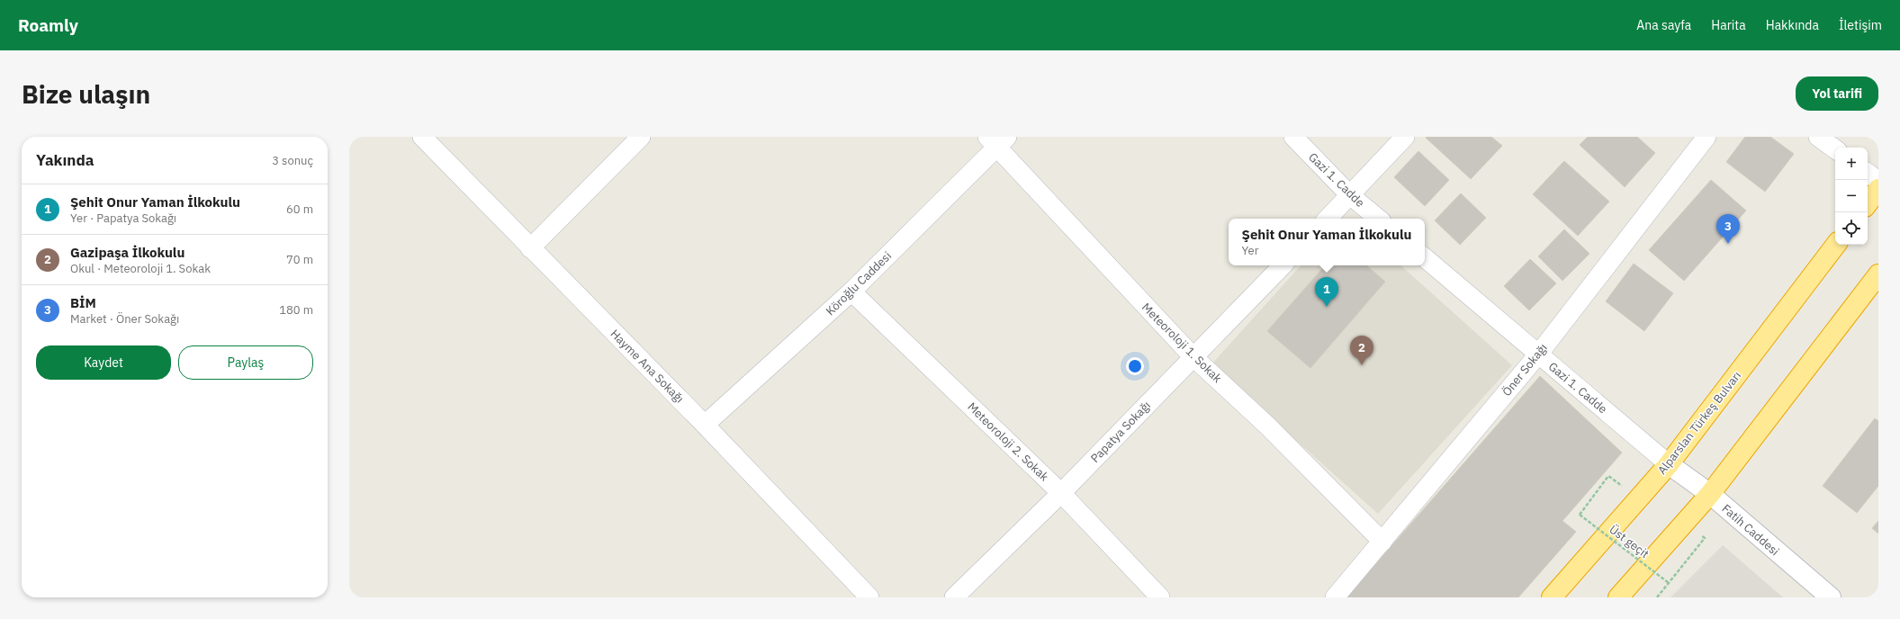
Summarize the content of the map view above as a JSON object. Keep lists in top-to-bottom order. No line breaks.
{"streets":{"highway":["Alparslan Türkeş Bulvarı"],"main road":["Fatih Caddesi"],"street":["Gazi 1. Cadde","Köroğlu Caddesi","Meteoroloji 1. Sokak","Hayme Ana Sokağı","Öner Sokağı","Papatya Sokağı","Meteoroloji 2. Sokak"],"path":["Üst geçit"]},"crossings":[["Gazi 1. Cadde","Öner Sokağı"],["Gazi 1. Cadde","Alparslan Türkeş Bulvarı"],["Gazi 1. Cadde","Fatih Caddesi"],["Köroğlu Caddesi","Meteoroloji 1. Sokak"],["Köroğlu Caddesi","Hayme Ana Sokağı"],["Köroğlu Caddesi","Meteoroloji 2. Sokak"],["Meteoroloji 1. Sokak","Öner Sokağı"],["Meteoroloji 1. Sokak","Papatya Sokağı"],["Alparslan Türkeş Bulvarı","Fatih Caddesi"],["Alparslan Türkeş Bulvarı","Üst geçit"],["Papatya Sokağı","Meteoroloji 2. Sokak"]],"page":{"header":"Roamly","nav":["Ana sayfa","Harita","Hakkında","İletişim"],"buttons":["Yol tarifi",["Kaydet","Paylaş"]],"title":"Bize ulaşın","heading":["Yakında","3 sonuç"],"map_buttons":["+","−"],"list":[{"mark":"1","name":"Şehit Onur Yaman İlkokulu","note":"Yer · Papatya Sokağı","value":"60 m"},{"mark":"2","name":"Gazipaşa İlkokulu","note":"Okul · Meteoroloji 1. Sokak","value":"70 m"},{"mark":"3","name":"BİM","note":"Market · Öner Sokağı","value":"180 m"}],"pins":["3","1","2"],"popup":["Şehit Onur Yaman İlkokulu","Yer"]}}
